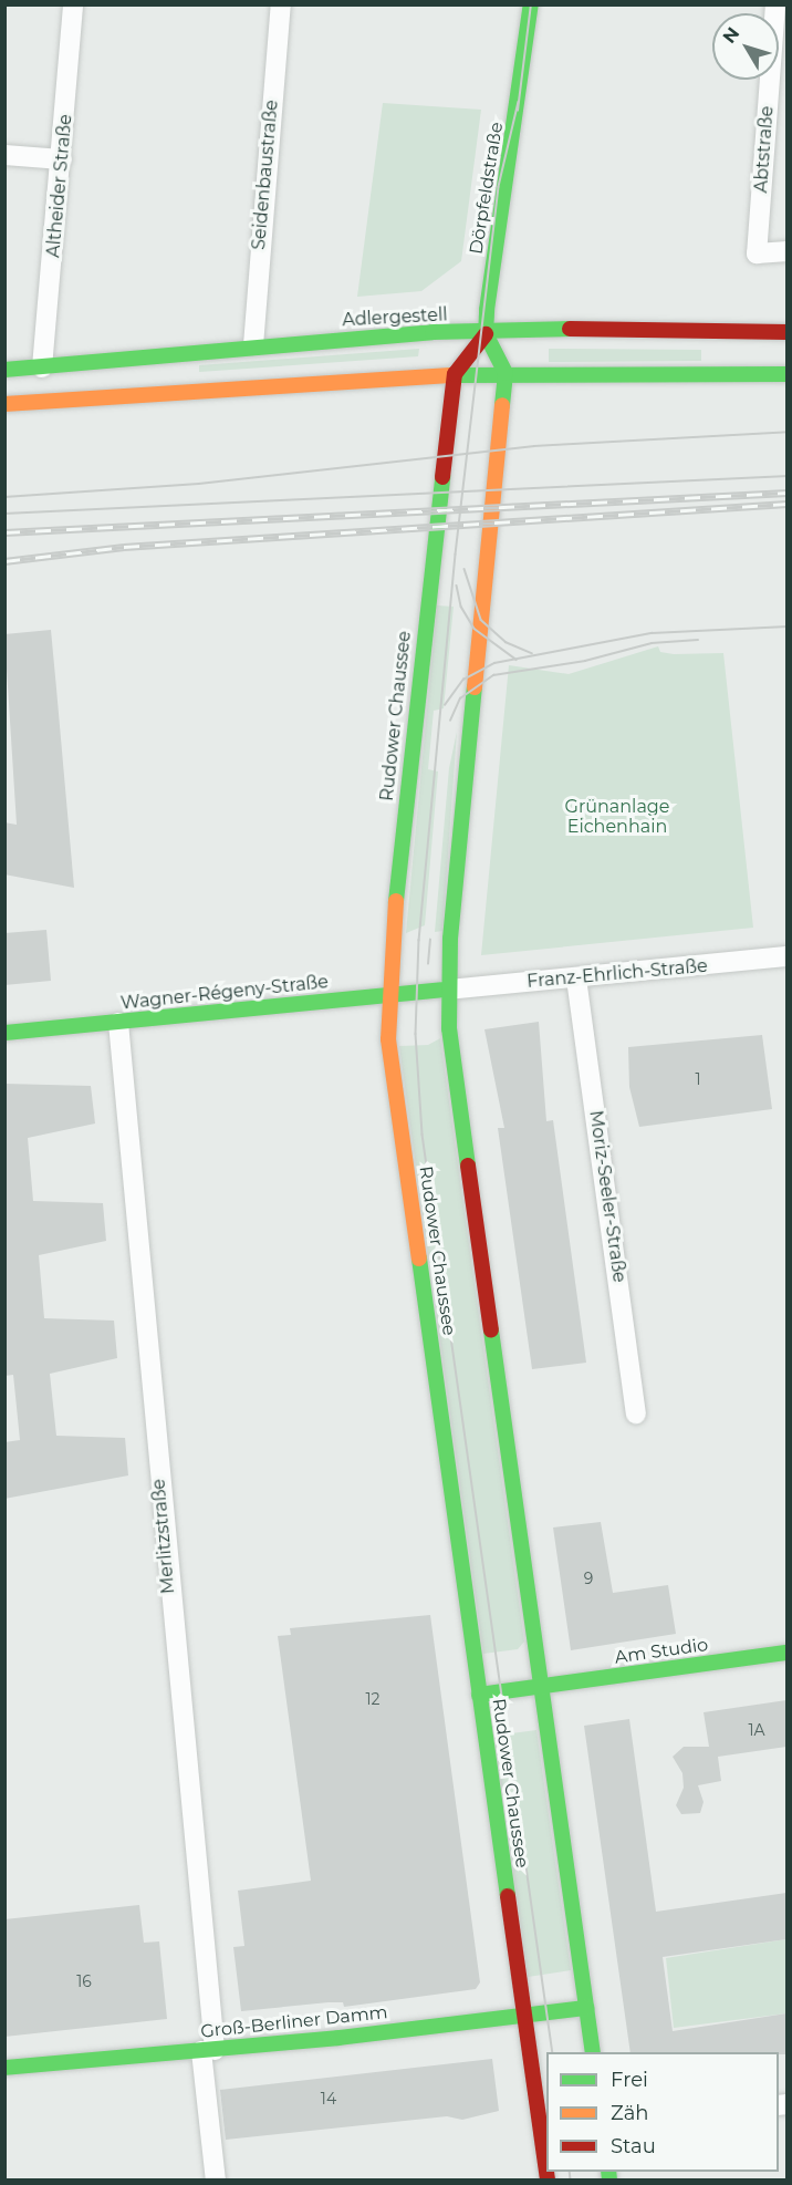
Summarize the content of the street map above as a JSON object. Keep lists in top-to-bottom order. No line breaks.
{"streets":{"main road":["Dörpfeldstraße","Adlergestell","Rudower Chaussee","Wagner-Régeny-Straße","Am Studio","Groß-Berliner Damm"],"street":["Abtstraße","Seidenbaustraße","Altheider Straße","Franz-Ehrlich-Straße","Moriz-Seeler-Straße","Merlitzstraße"]},"crossings":[["Seidenbaustraße","Adlergestell"],["Altheider Straße","Adlergestell"],["Dörpfeldstraße","Adlergestell"],["Rudower Chaussee","Wagner-Régeny-Straße"],["Rudower Chaussee","Am Studio"],["Rudower Chaussee","Groß-Berliner Damm"],["Franz-Ehrlich-Straße","Wagner-Régeny-Straße"],["Franz-Ehrlich-Straße","Moriz-Seeler-Straße"],["Wagner-Régeny-Straße","Merlitzstraße"],["Merlitzstraße","Groß-Berliner Damm"]],"parks":["Grünanlage Eichenhain"],"house_numbers":["1","9","12","1A","16","14"],"legend":["Frei","Zäh","Stau"],"north":"top left"}
